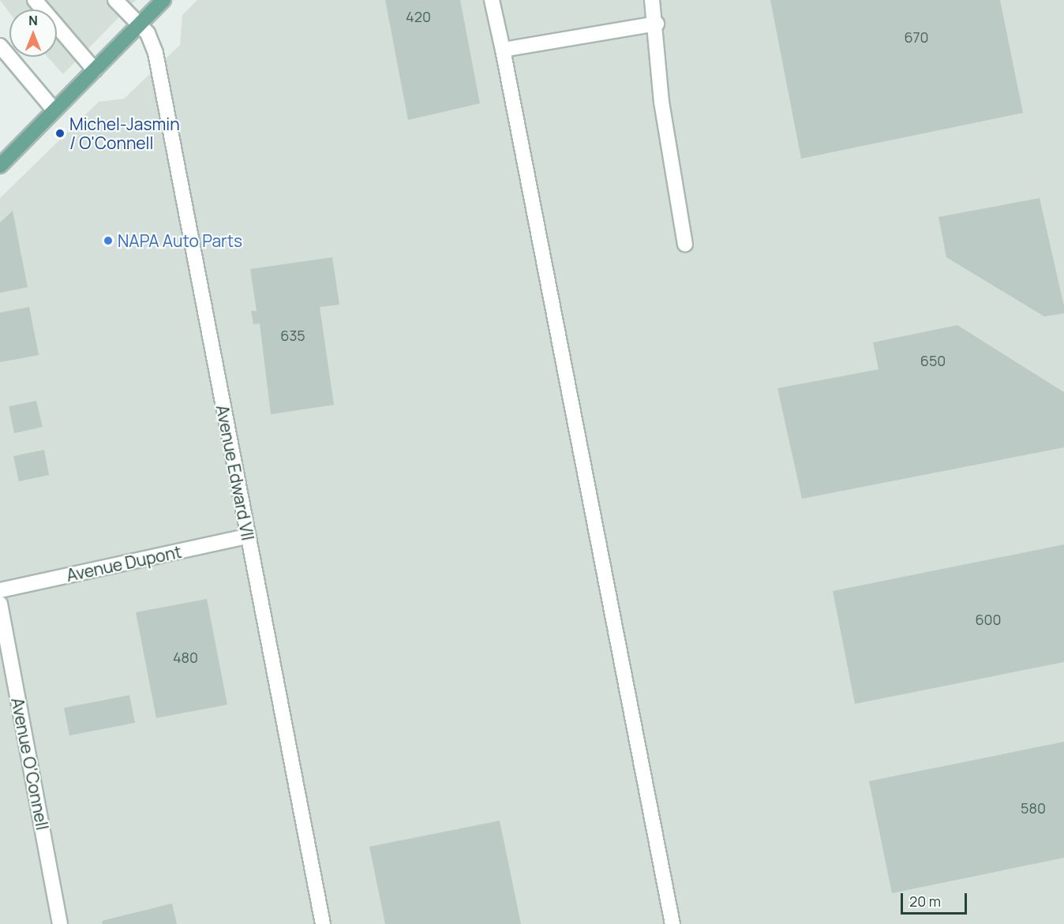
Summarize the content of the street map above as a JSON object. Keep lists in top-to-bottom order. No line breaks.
{"streets":{"street":["Avenue Edward VII","Avenue Dupont","Avenue O'Connell"]},"crossings":[["Avenue Edward VII","Avenue Dupont"]],"places":["Michel-Jasmin / O'Connell","NAPA Auto Parts"],"house_numbers":["420","670","635","650","600","480","580"],"scale_bar":"20 m","north":"top"}
